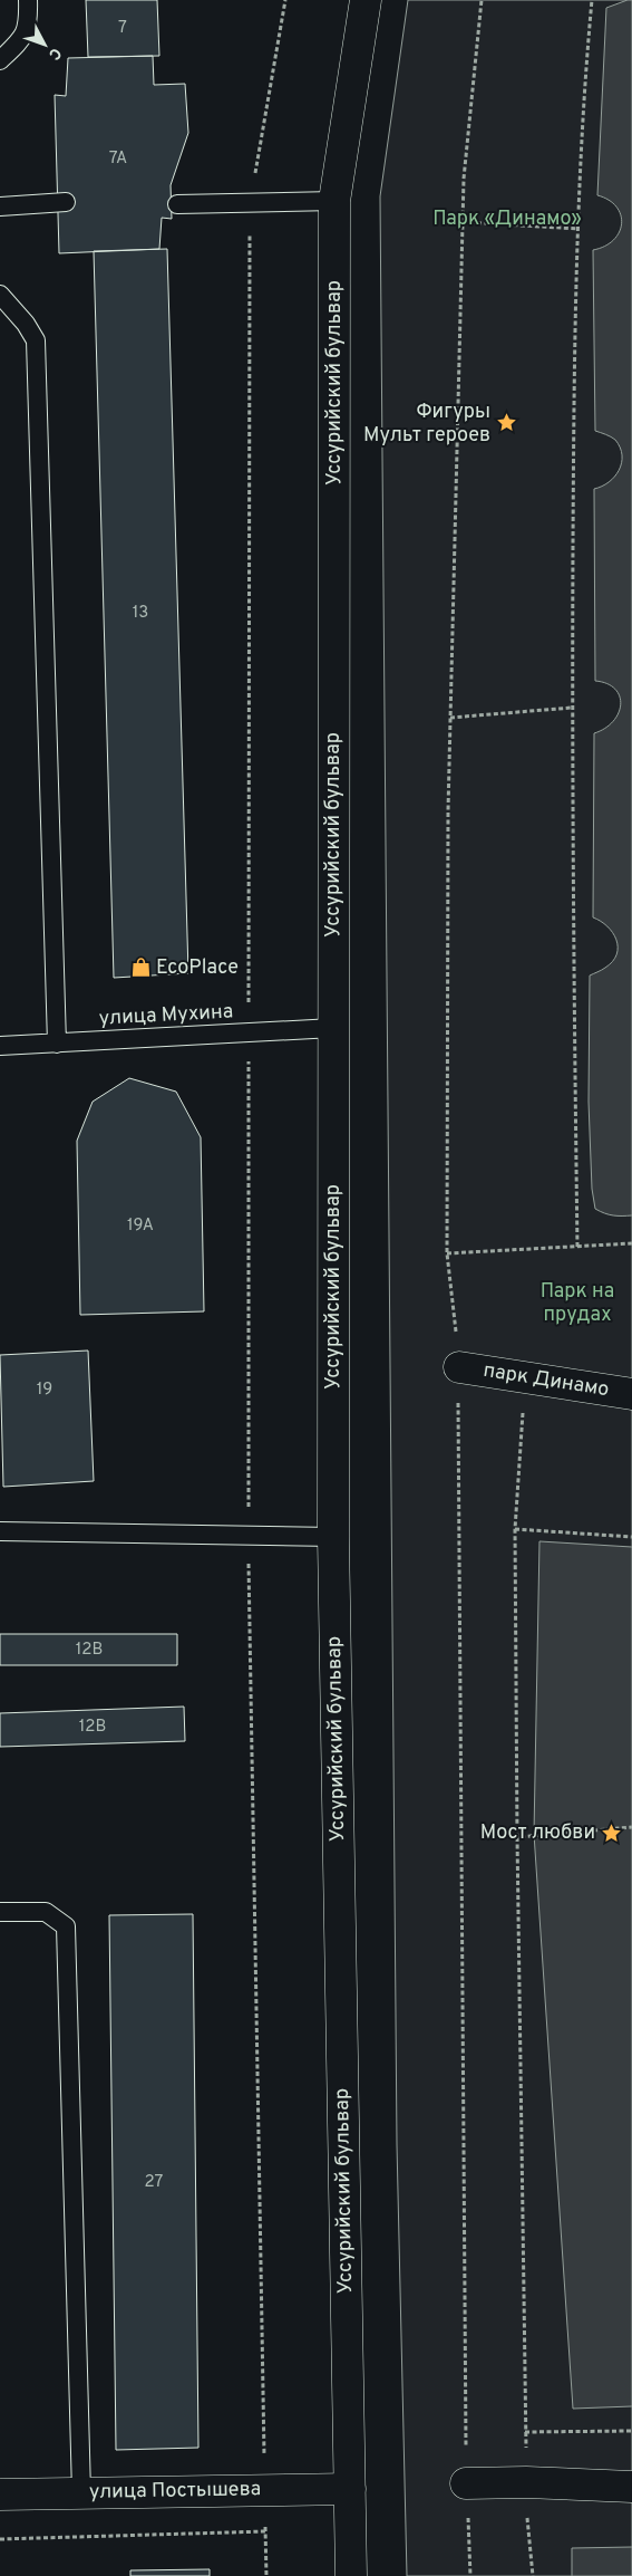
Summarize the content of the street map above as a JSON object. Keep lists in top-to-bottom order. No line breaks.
{"streets":{"street":["Уссурийский бульвар","парк Динамо","улица Постышева"],"lane":["улица Мухина"]},"crossings":[["Уссурийский бульвар","улица Мухина"],["Уссурийский бульвар","улица Постышева"]],"parks":["Парк «Динамо»","Парк на прудах"],"places":{"place":["Фигуры Мульт героев","Мост любви"],"shop":["EcoPlace"]},"house_numbers":["7","7А","13","19А","19","12В","12В","27"],"north":"bottom right"}
